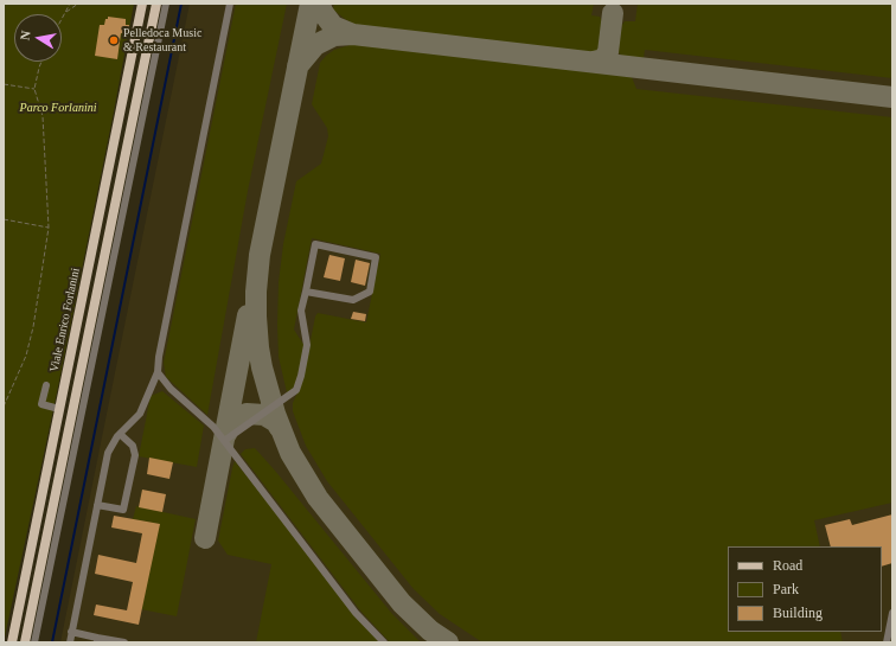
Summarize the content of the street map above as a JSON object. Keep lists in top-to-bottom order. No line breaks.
{"streets":{"main road":["Viale Enrico Forlanini"]},"parks":["Parco Forlanini"],"places":["Pelledoca Music & Restaurant"],"legend":["Road","Park","Building"],"north":"left"}
